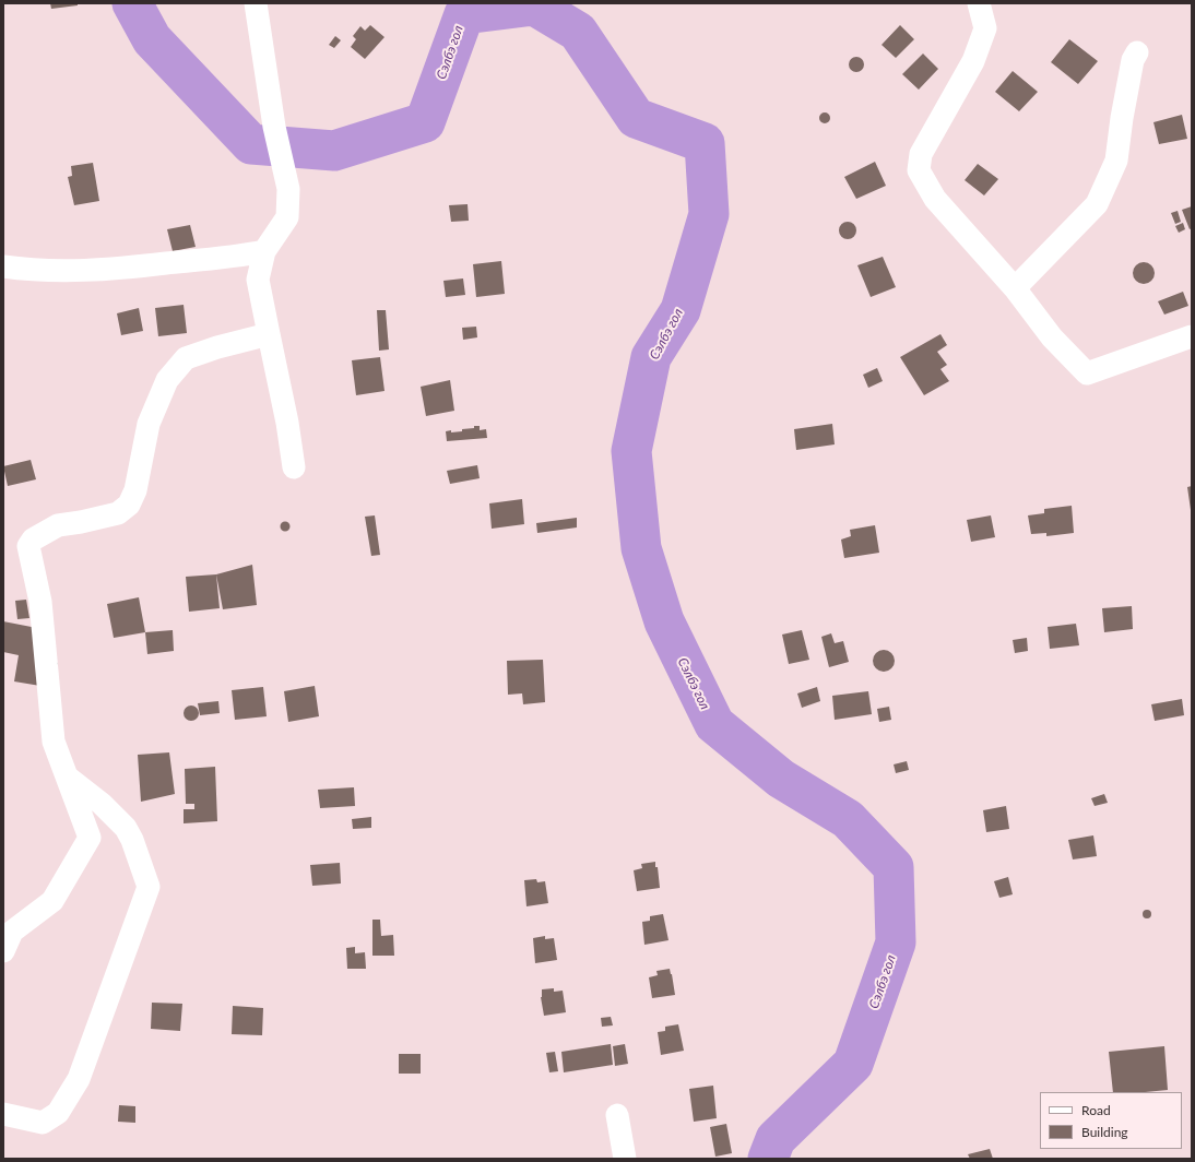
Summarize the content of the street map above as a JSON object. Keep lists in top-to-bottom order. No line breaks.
{"water":["Сэлбэ гол"],"legend":["Road","Building"]}
